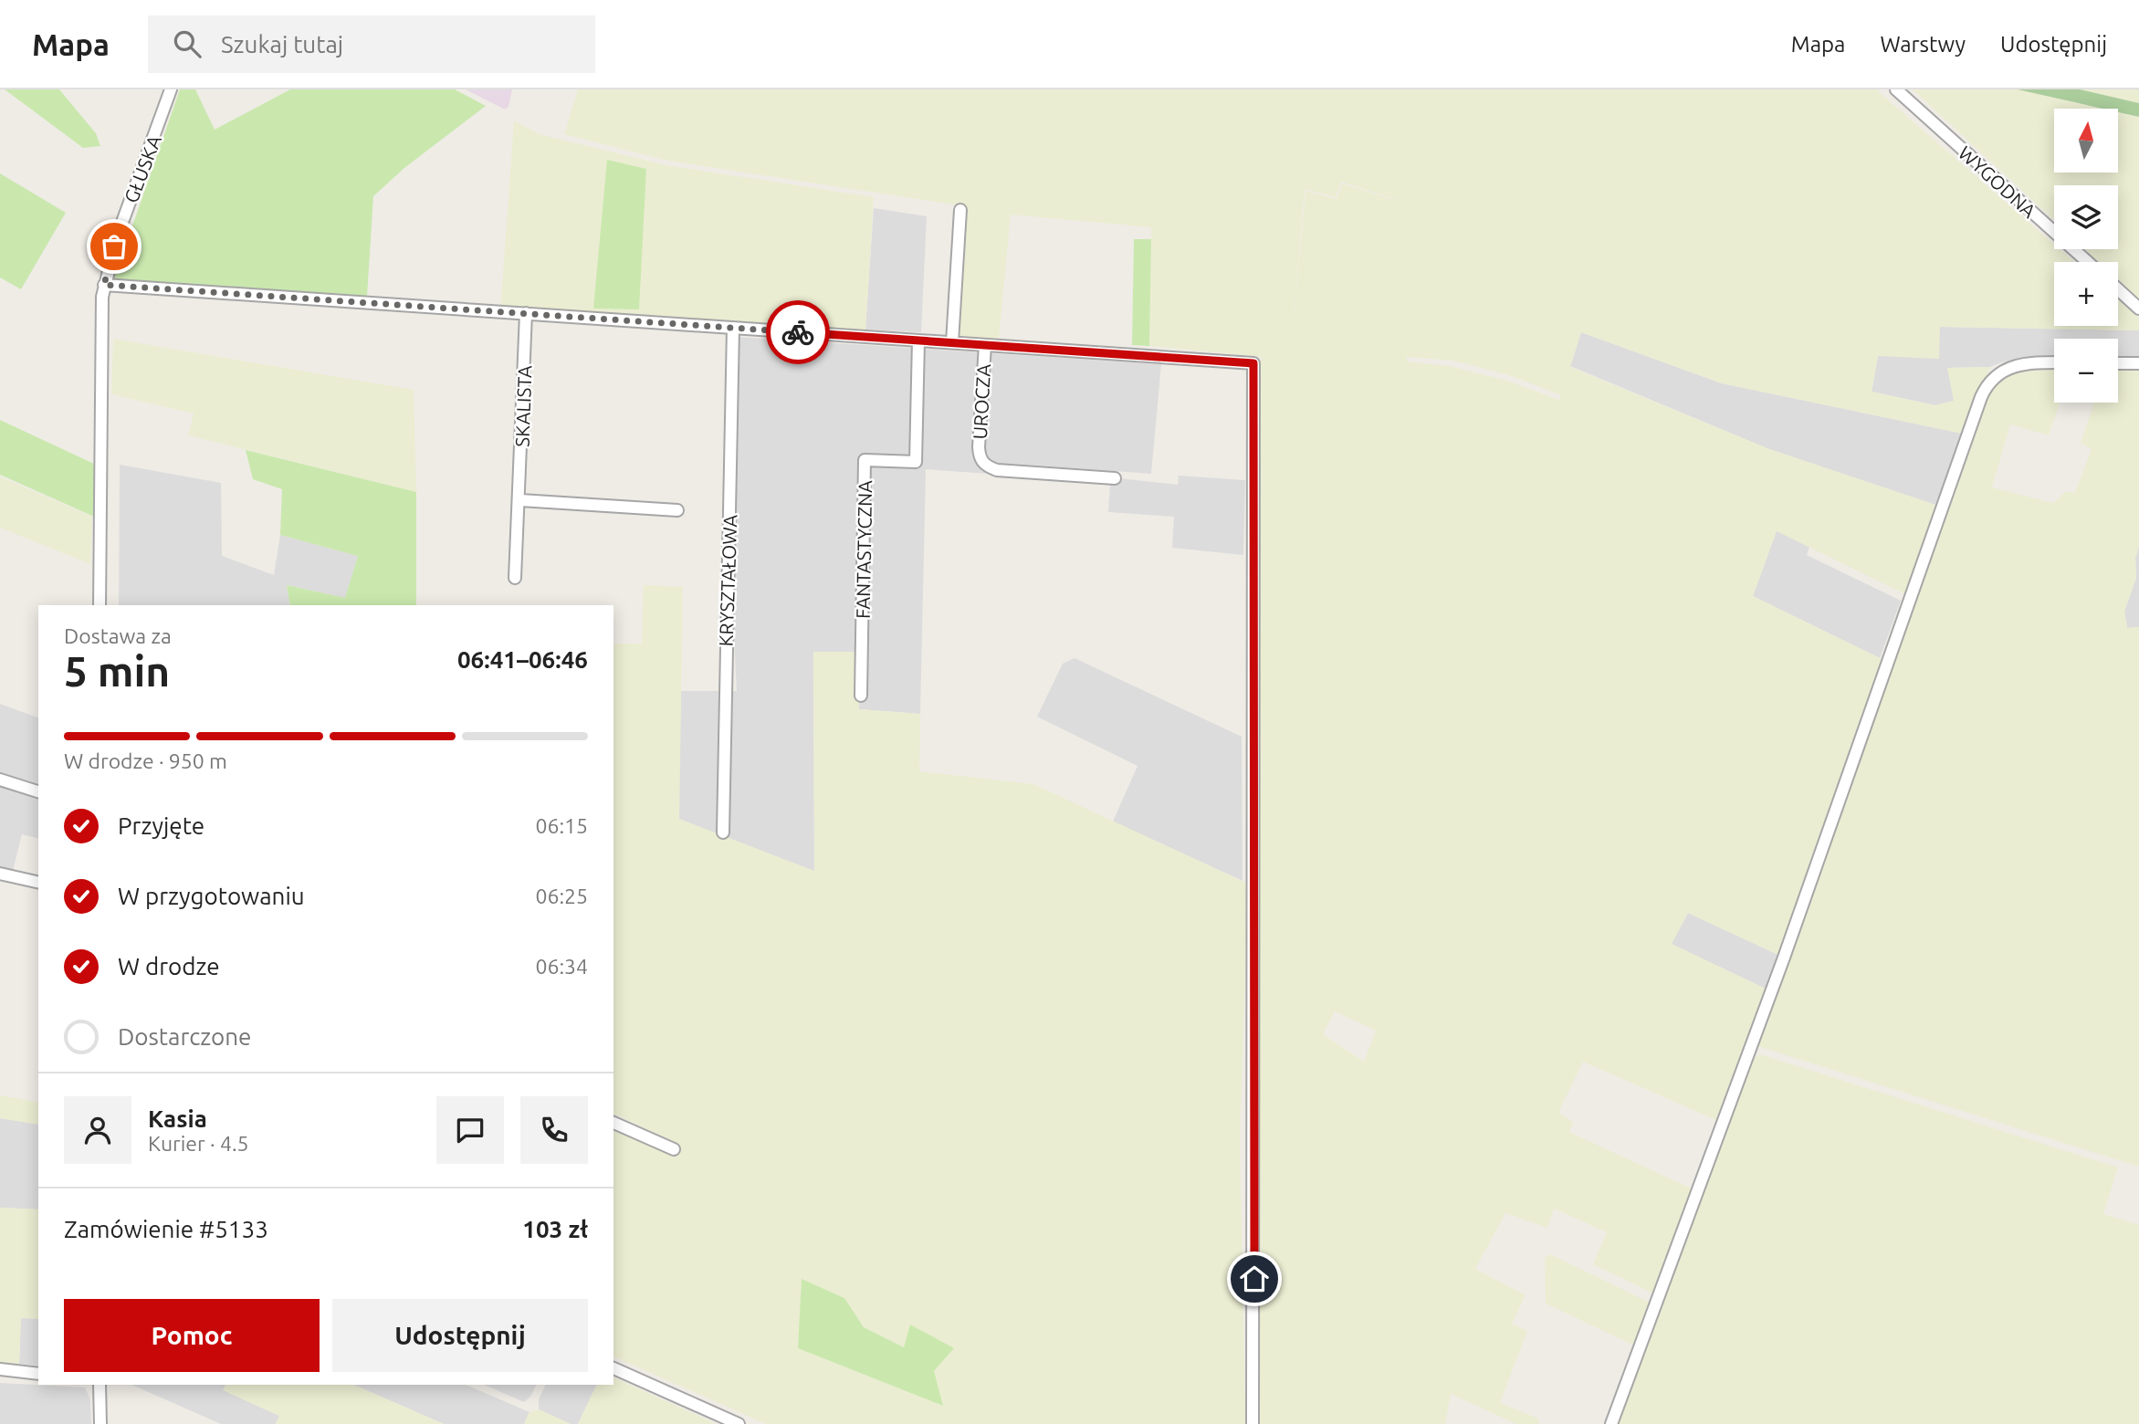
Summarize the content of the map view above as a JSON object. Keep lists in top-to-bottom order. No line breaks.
{"streets":{"street":["GŁUSKA","WYGODNA","UROCZA","SKALISTA","FANTASTYCZNA","KRYSZTAŁOWA"]},"north":"top","page":{"header":"Mapa","search":"Szukaj tutaj","nav":["Mapa","Warstwy","Udostępnij"],"map_buttons":["+","−"],"heading":["5 min","Dostawa za","06:41–06:46"],"panel":["Kasia","Kurier · 4.5","Zamówienie #5133","103 zł"],"bar":"W drodze · 950 m","list":[["Przyjęte","06:15"],["W przygotowaniu","06:25"],["W drodze","06:34"],"Dostarczone"],"buttons":["Pomoc","Udostępnij"]}}
